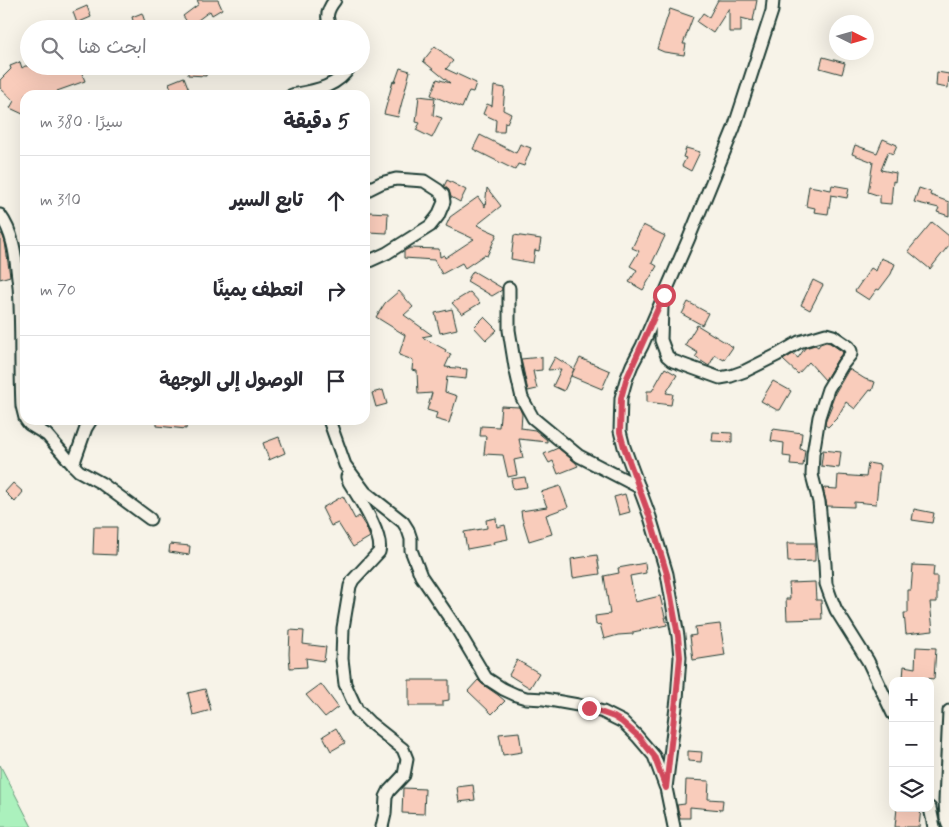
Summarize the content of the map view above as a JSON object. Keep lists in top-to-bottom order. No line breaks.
{"north":"right","page":{"search":"ابحث هنا","heading":["5 دقيقة","سيرًا · 380 m"],"list":[["تابع السير","310 m"],["انعطف يمينًا","70 m"],"الوصول إلى الوجهة"],"map_buttons":["+","−"]}}
